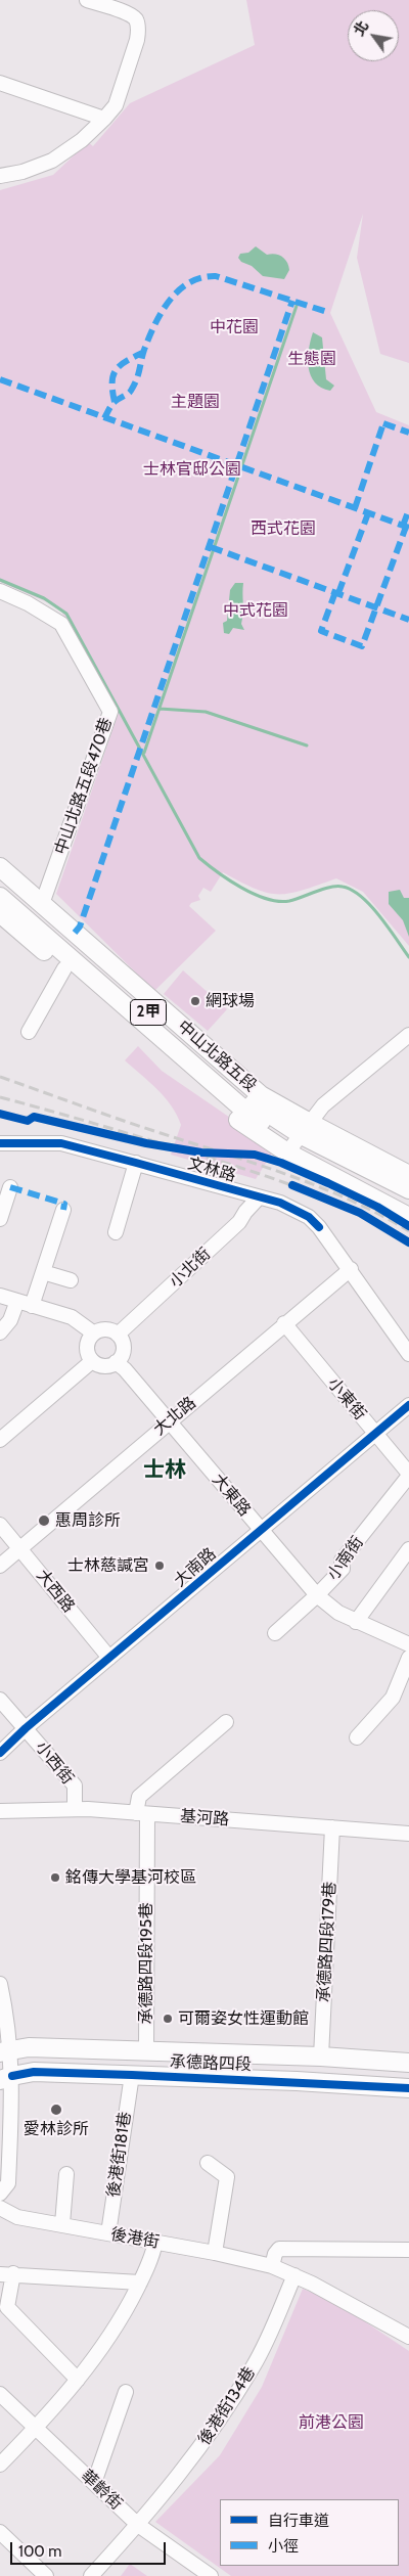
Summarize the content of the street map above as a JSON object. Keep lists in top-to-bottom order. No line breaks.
{"streets":{"main road":["2甲","中山北路五段","承德路四段"],"street":["中山北路五段470巷","文林路","小北街","小東街","大北路","大東路","小南街","大南路","大西路","小西街","基河路","承德路四段179巷","承德路四段195巷","後港街181巷","後港街","後港街134巷","華齡街"]},"crossings":[["中山北路五段470巷","中山北路五段"],["文林路","小北街"],["文林路","大北路"],["小北街","大東路"],["小東街","大北路"],["小東街","小南街"],["小東街","大南路"],["大北路","大東路"],["大北路","大西路"],["大東路","小南街"],["大東路","大南路"],["大南路","大西路"],["大南路","小西街"],["小西街","基河路"],["基河路","承德路四段179巷"],["基河路","承德路四段195巷"],["承德路四段179巷","承德路四段"],["承德路四段195巷","承德路四段"],["承德路四段","後港街181巷"],["後港街181巷","後港街"],["後港街","後港街134巷"],["後港街134巷","華齡街"]],"districts":["士林"],"parks":["中花園","生態園","主題園","士林官邸公園","西式花園","中式花園","前港公園"],"places":["網球場","惠周診所","士林慈諴宮","銘傳大學基河校區","可爾姿女性運動館","愛林診所"],"legend":["自行車道","小徑"],"scale_bar":"100 m","north":"top left"}
